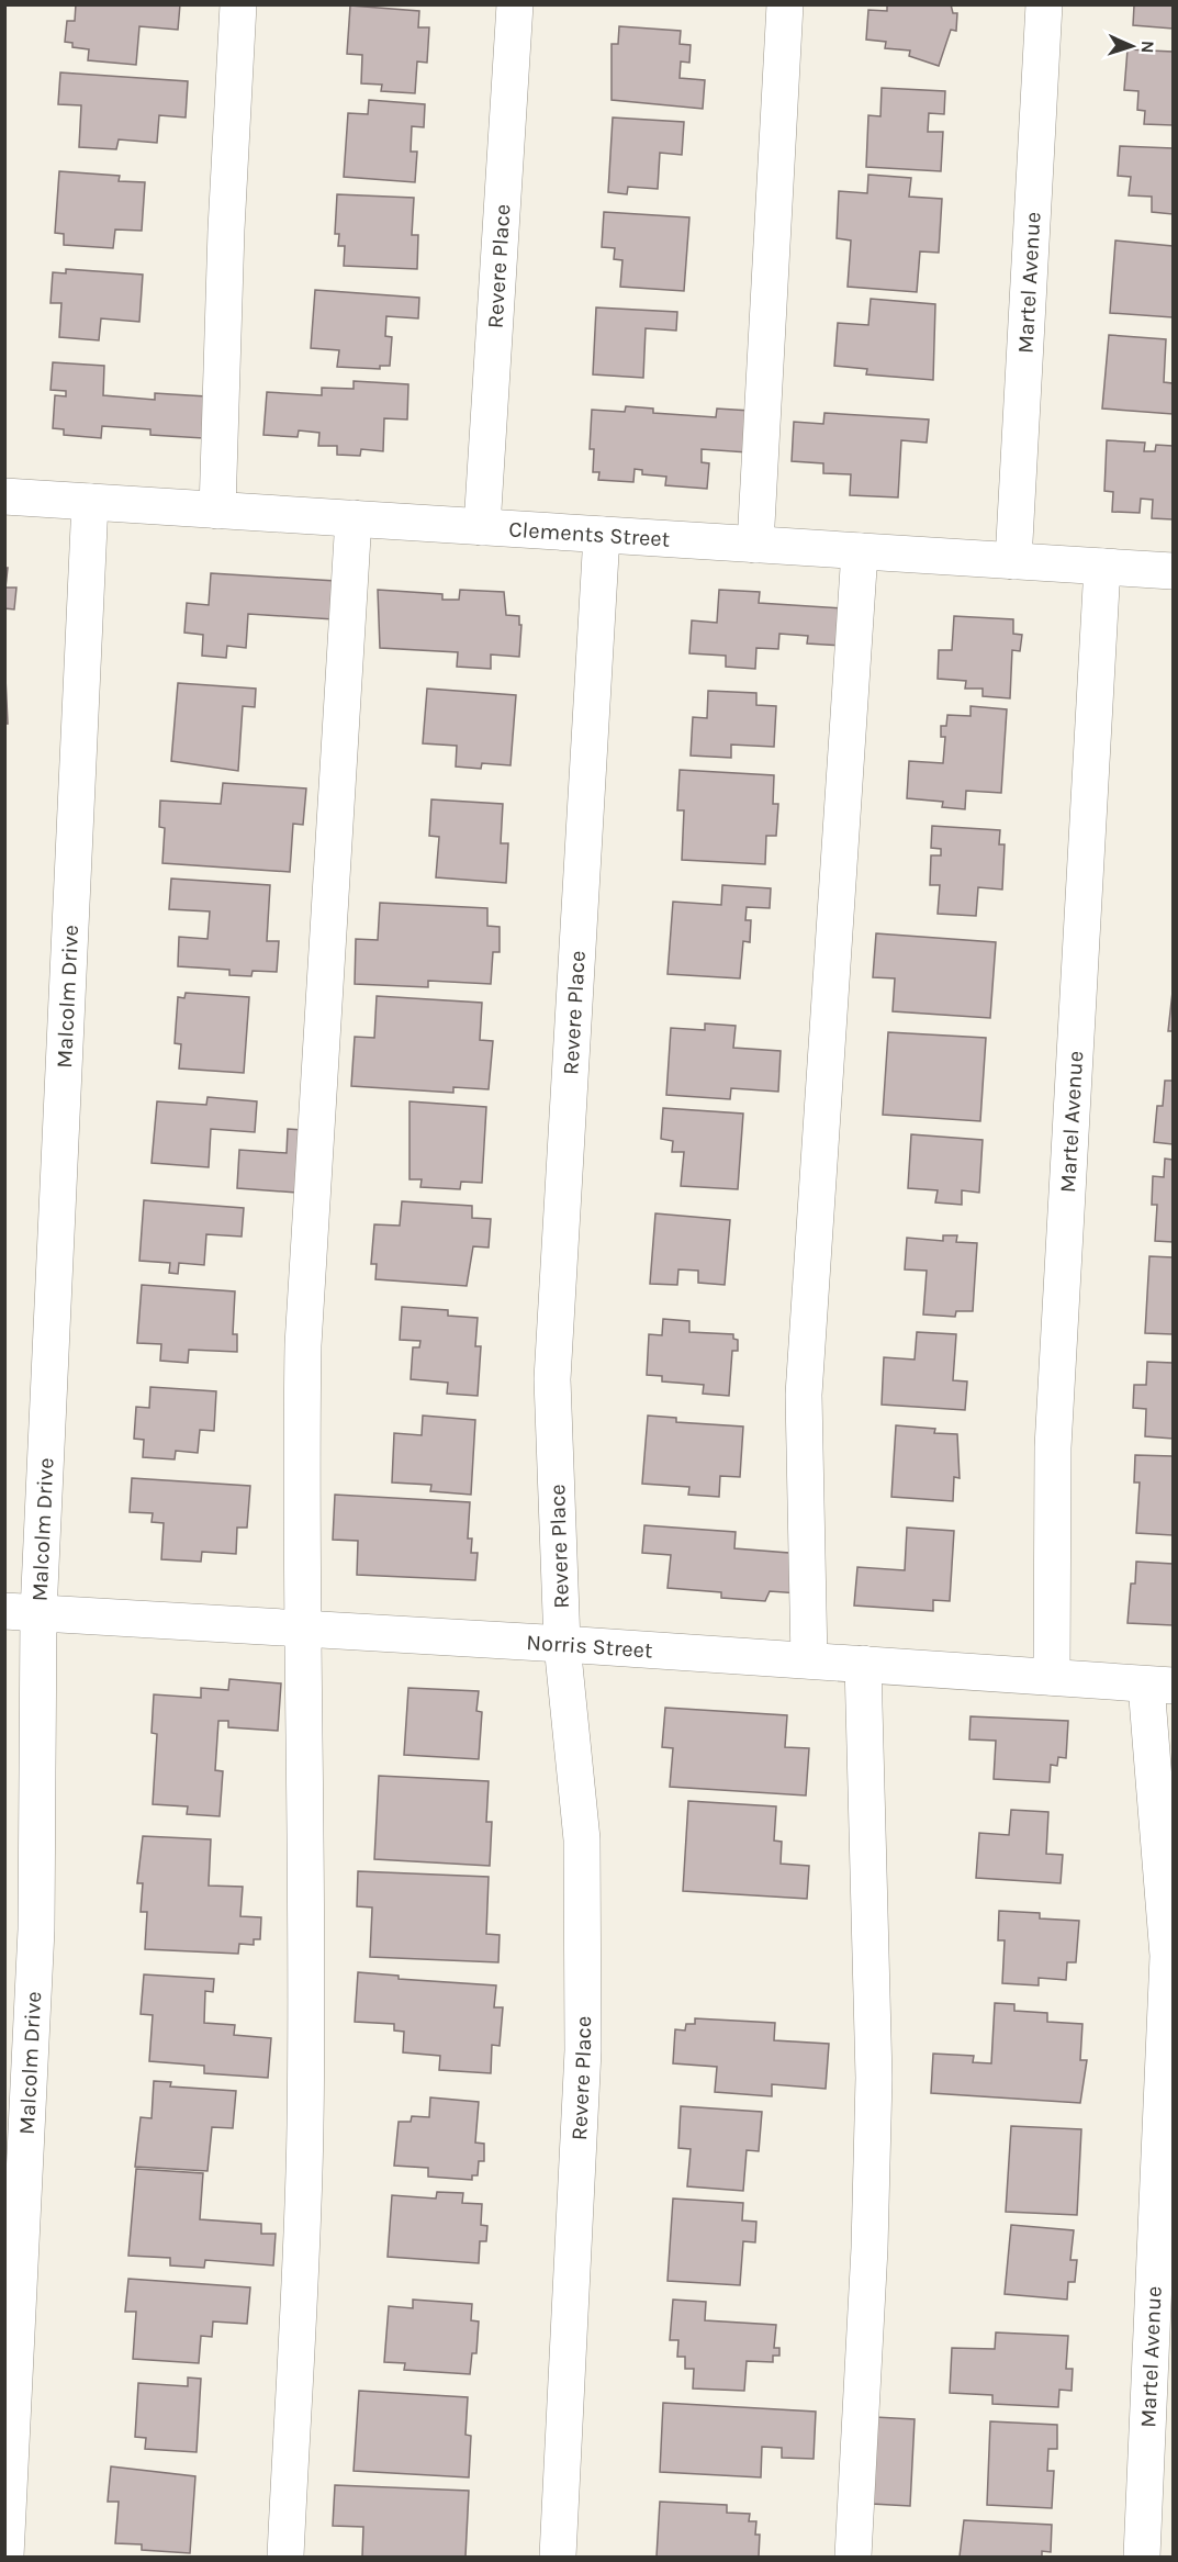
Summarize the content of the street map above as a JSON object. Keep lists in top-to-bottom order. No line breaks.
{"streets":{"street":["Revere Place","Martel Avenue","Clements Street","Malcolm Drive","Norris Street"]},"crossings":[["Revere Place","Clements Street"],["Revere Place","Norris Street"],["Martel Avenue","Clements Street"],["Martel Avenue","Norris Street"],["Clements Street","Malcolm Drive"],["Malcolm Drive","Norris Street"]],"north":"right"}
